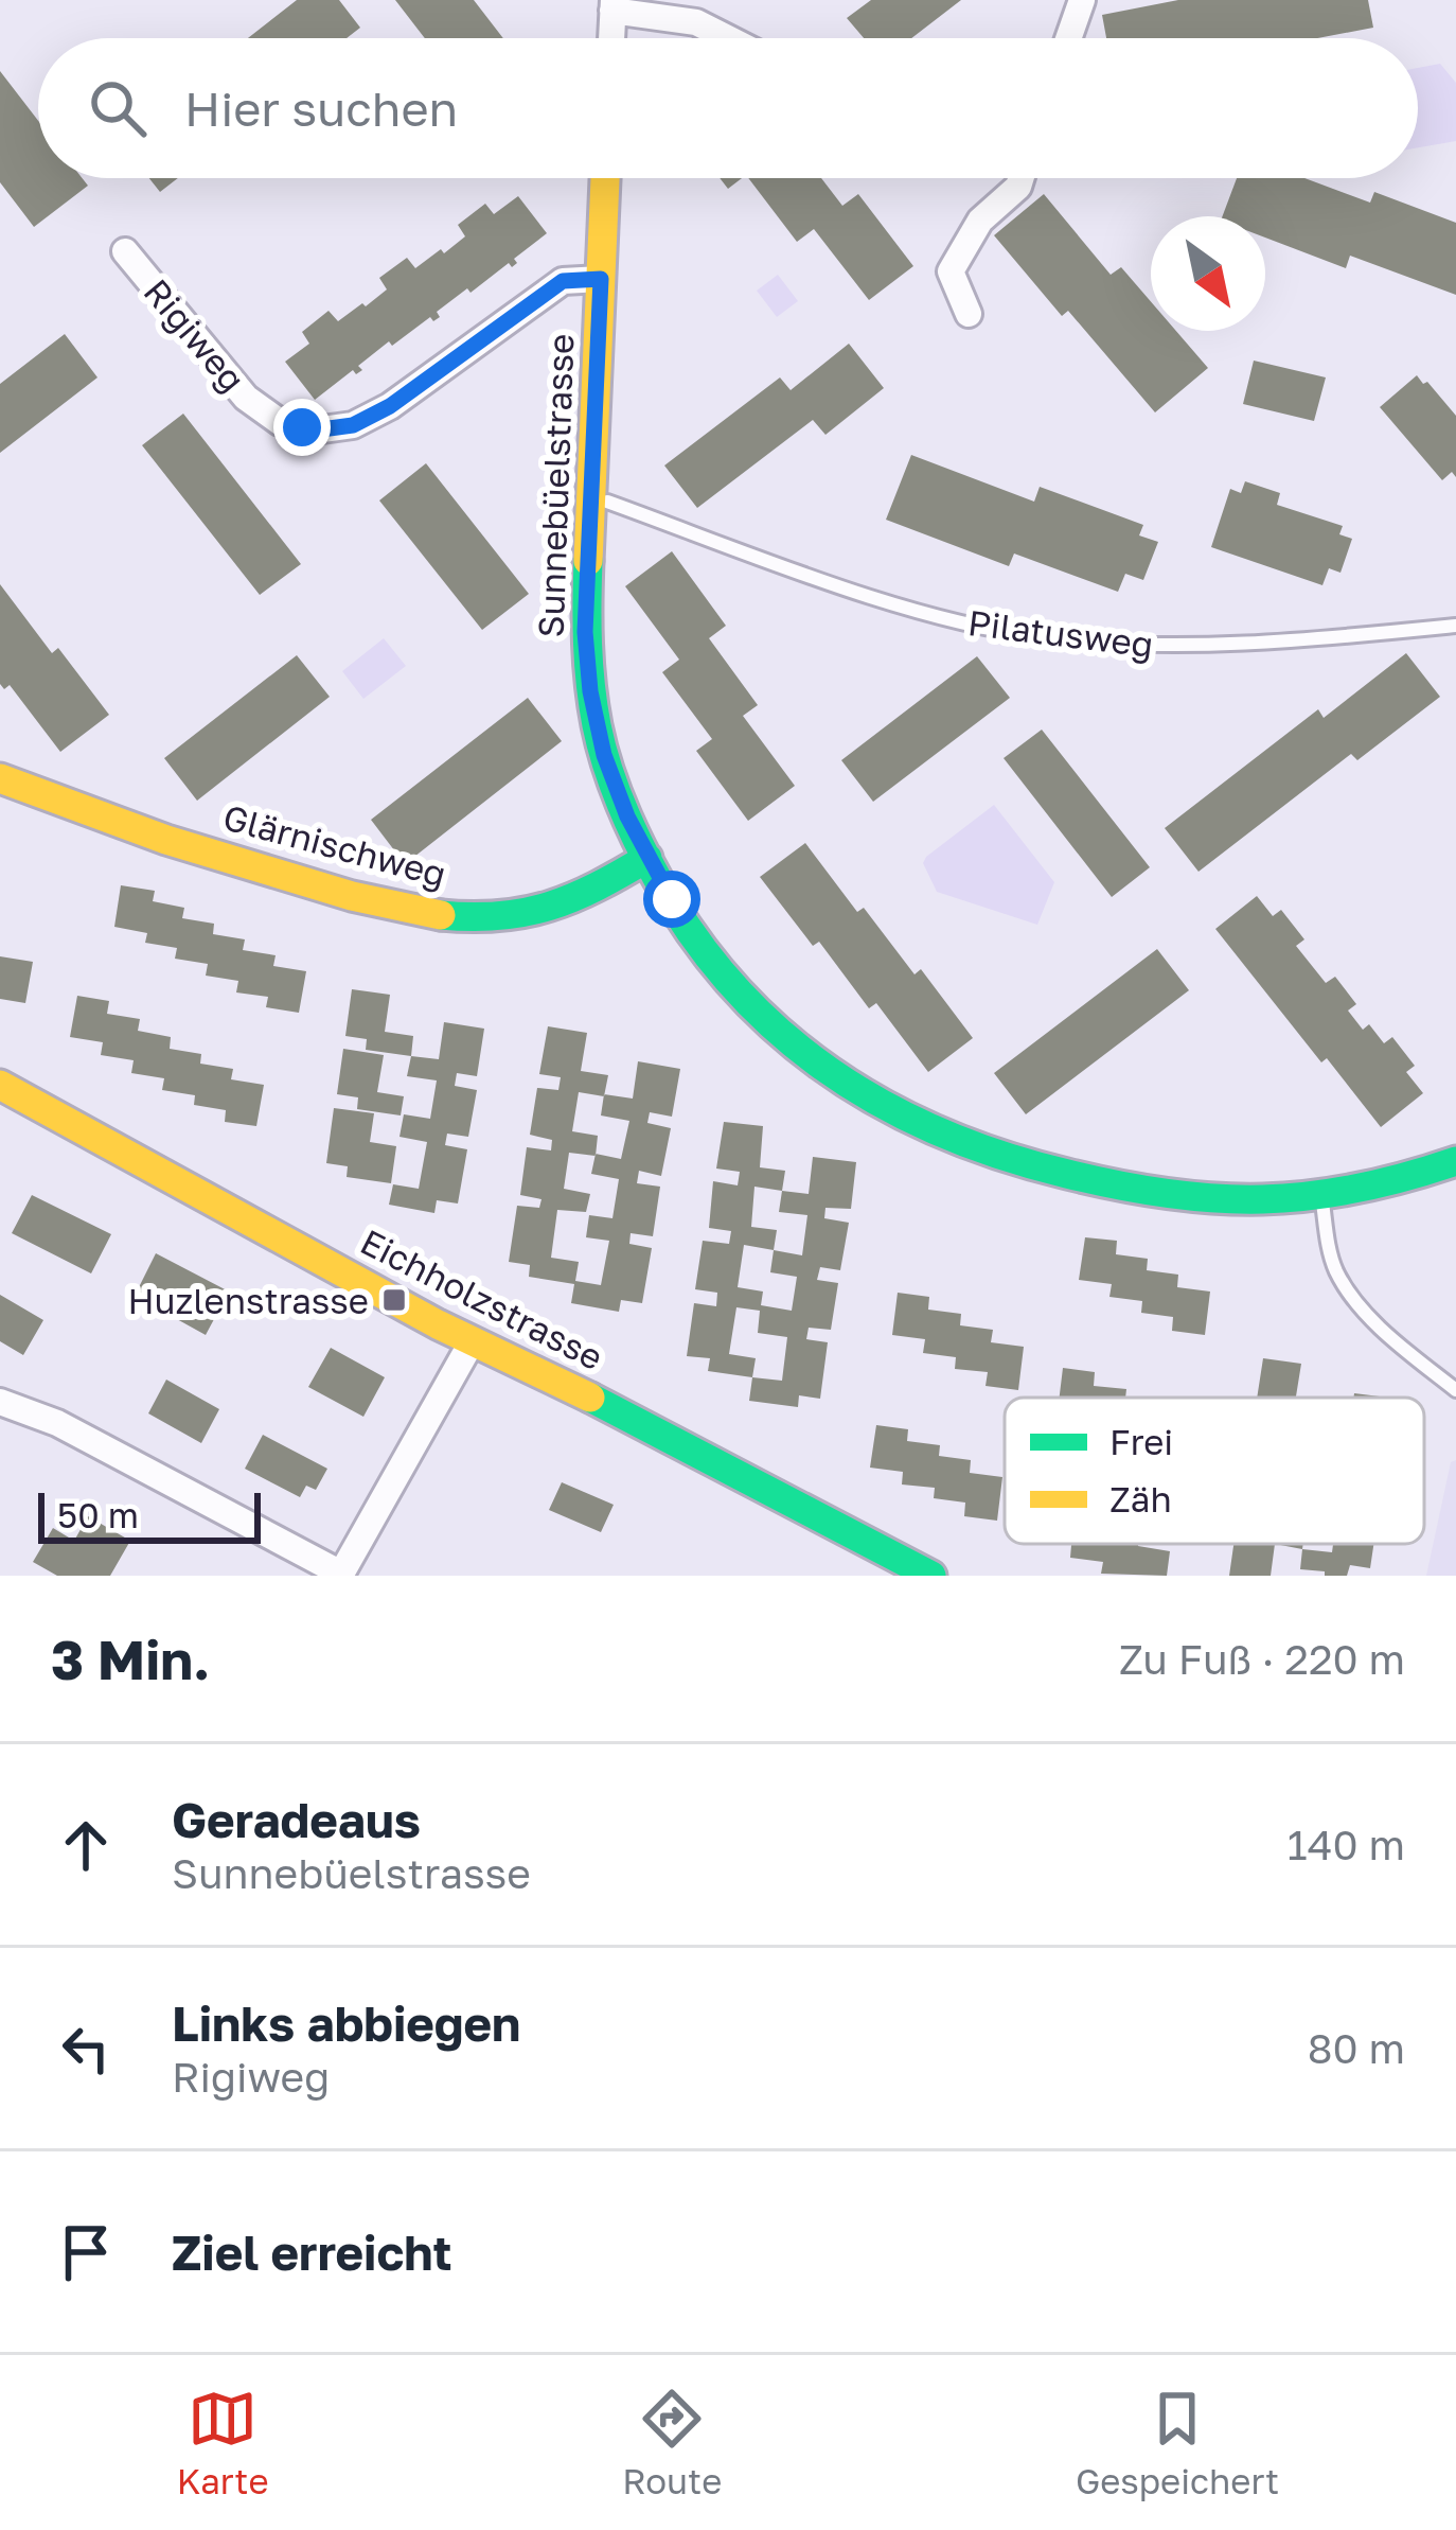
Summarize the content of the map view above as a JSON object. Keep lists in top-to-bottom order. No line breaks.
{"streets":{"street":["Rigiweg","Sunnebüelstrasse","Glärnischweg","Eichholzstrasse"],"lane":["Pilatusweg"]},"crossings":[["Rigiweg","Sunnebüelstrasse"],["Sunnebüelstrasse","Glärnischweg"]],"places":{"transit":["Huzlenstrasse"]},"legend":["Frei","Zäh"],"scale_bar":"50 m","north":"bottom right","page":{"search":"Hier suchen","scale":"50 m","heading":["3 Min.","Zu Fuß · 220 m"],"list":[["Geradeaus","Sunnebüelstrasse","140 m"],["Links abbiegen","Rigiweg","80 m"],"Ziel erreicht"],"nav":["Karte","Route","Gespeichert"]}}
